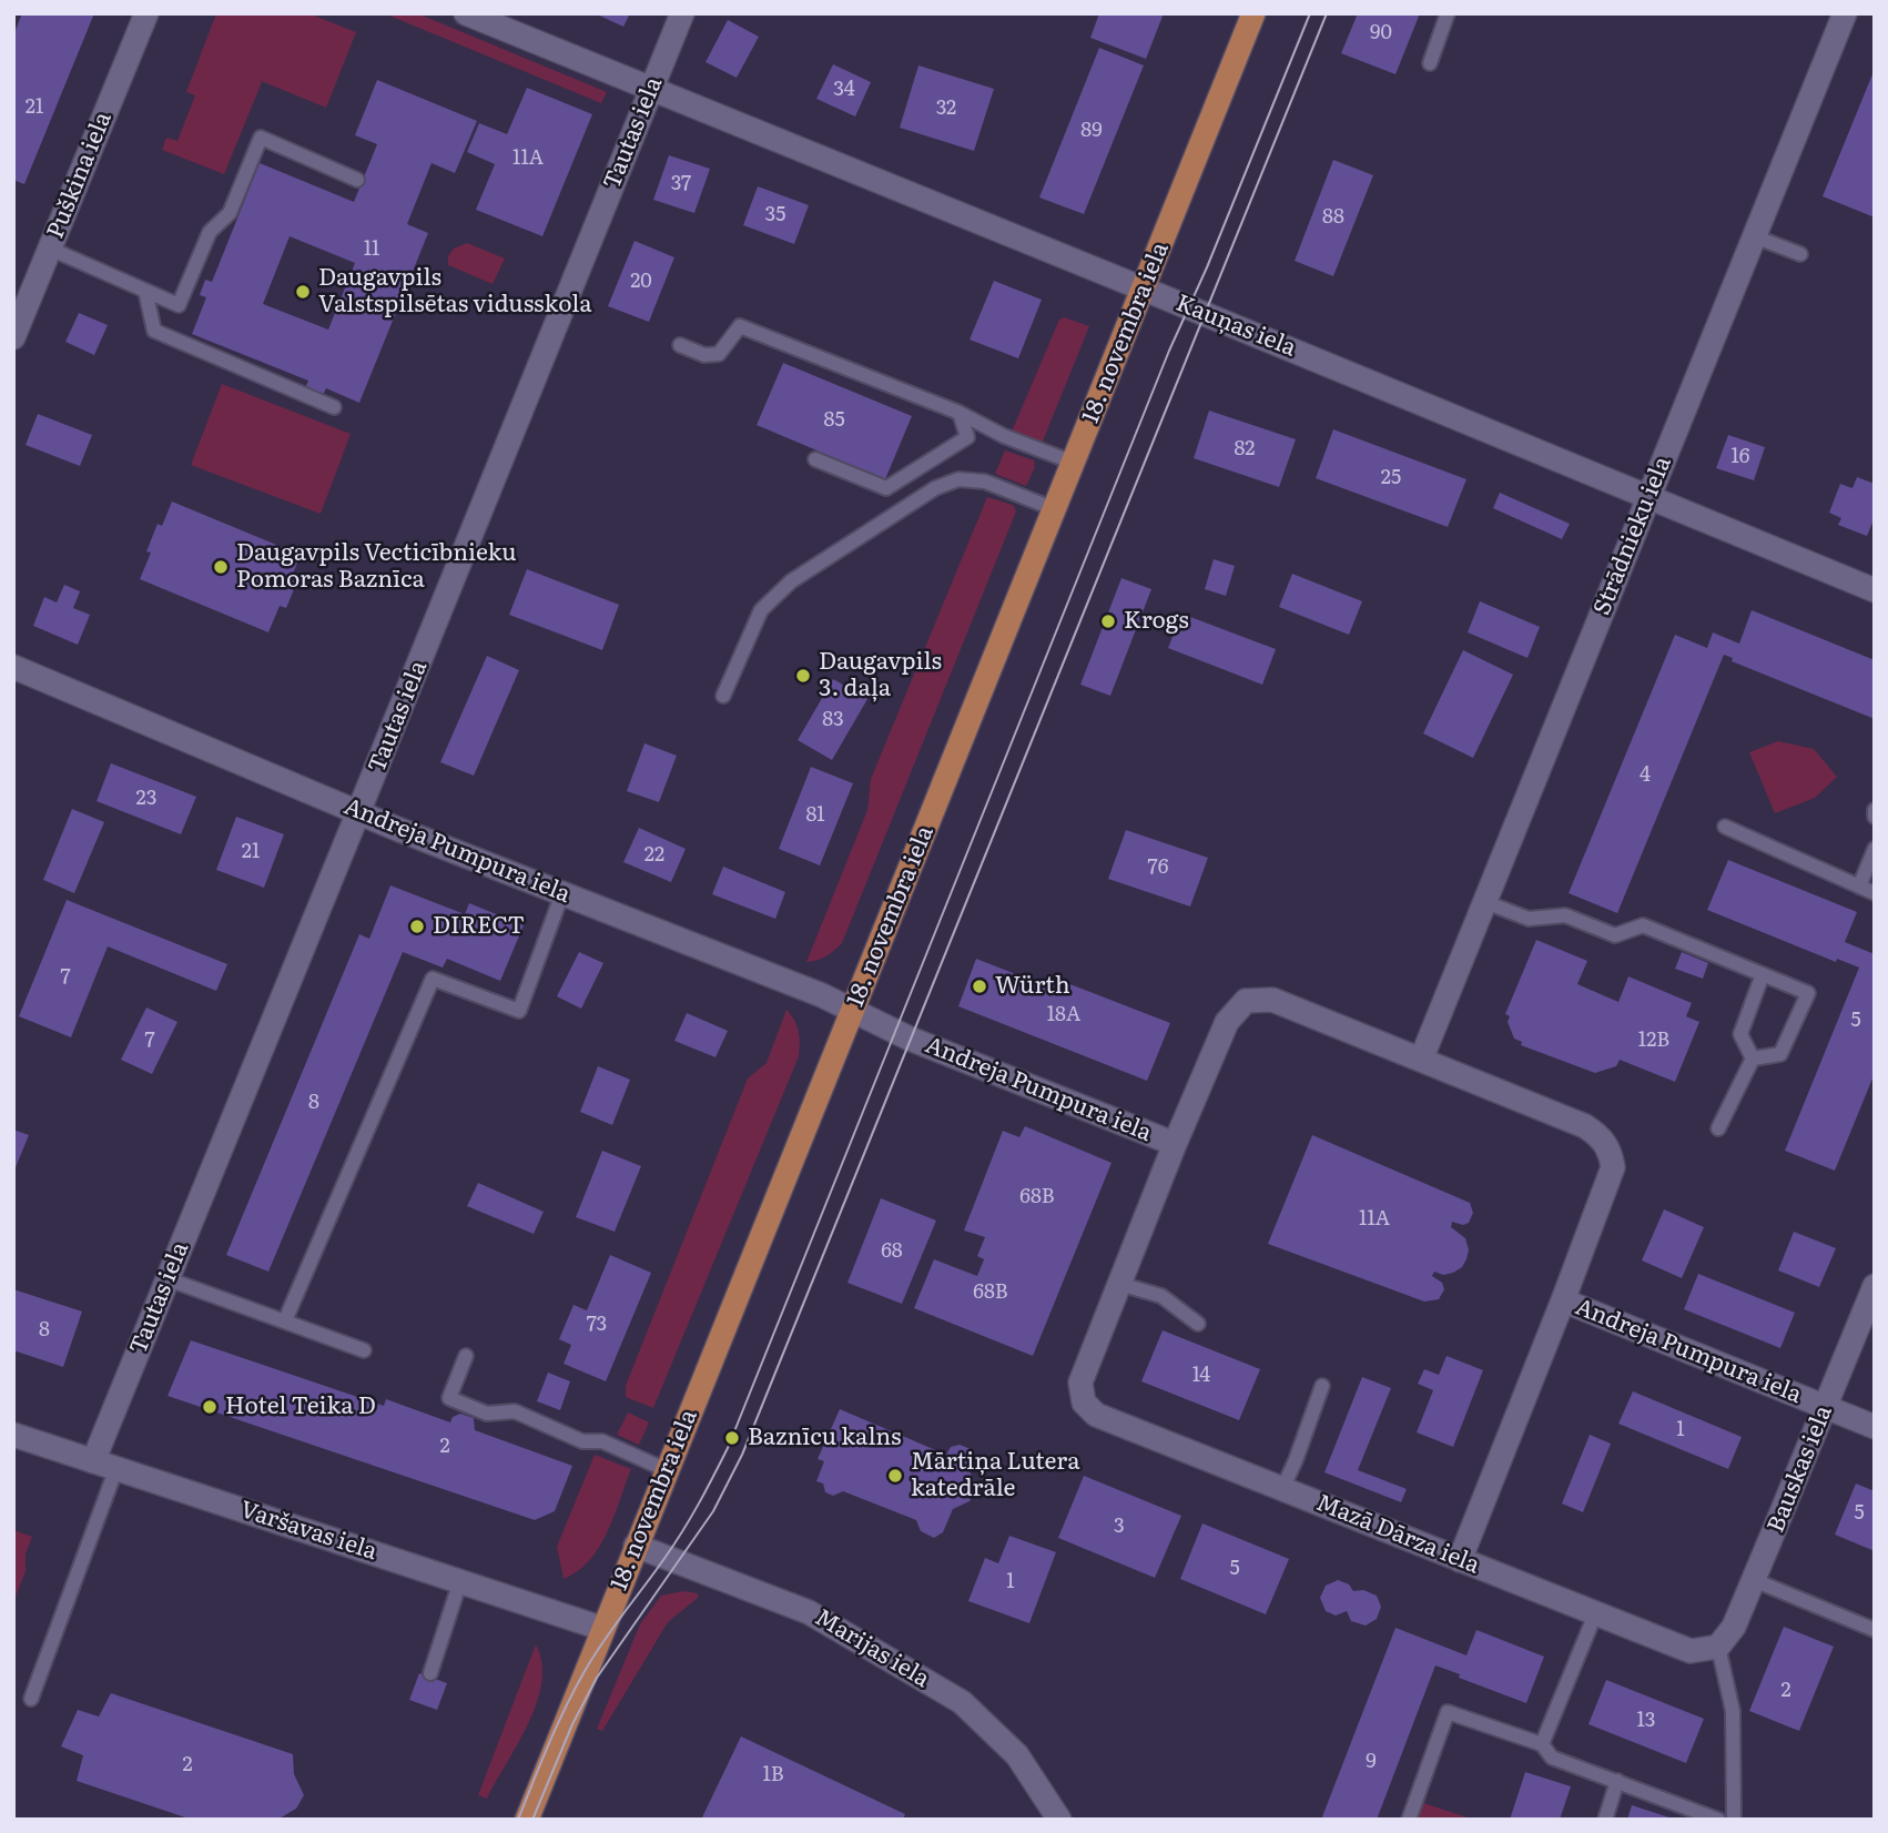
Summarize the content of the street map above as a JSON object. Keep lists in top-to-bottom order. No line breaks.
{"streets":{"main road":["18. novembra iela"],"street":["Tautas iela","Puškina iela","Kauņas iela","Strādnieku iela","Andreja Pumpura iela","Bauskas iela","Varšavas iela","Mazā Dārza iela","Marijas iela"]},"crossings":[["Tautas iela","Kauņas iela"],["Tautas iela","Andreja Pumpura iela"],["Tautas iela","Varšavas iela"],["Kauņas iela","18. novembra iela"],["Kauņas iela","Strādnieku iela"],["18. novembra iela","Andreja Pumpura iela"],["18. novembra iela","Varšavas iela"],["18. novembra iela","Marijas iela"],["Strādnieku iela","Andreja Pumpura iela"],["Andreja Pumpura iela","Bauskas iela"],["Bauskas iela","Mazā Dārza iela"]],"places":["Daugavpils Valstspilsētas vidusskola","Daugavpils Vecticībnieku Pomoras Baznīca","Krogs","Daugavpils 3. daļa","DIRECT","Würth","Hotel Teika D","Baznīcu kalns","Mārtiņa Lutera katedrāle"],"house_numbers":["90","34","21","32","89","11A","37","35","88","11","20","85","82","16","25","83","4","23","81","21","22","76","7","18A","5","7","12B","8","68B","11A","68","68B","73","8","14","1","2","5","3","5","1","2","13","9","2","1B"]}
